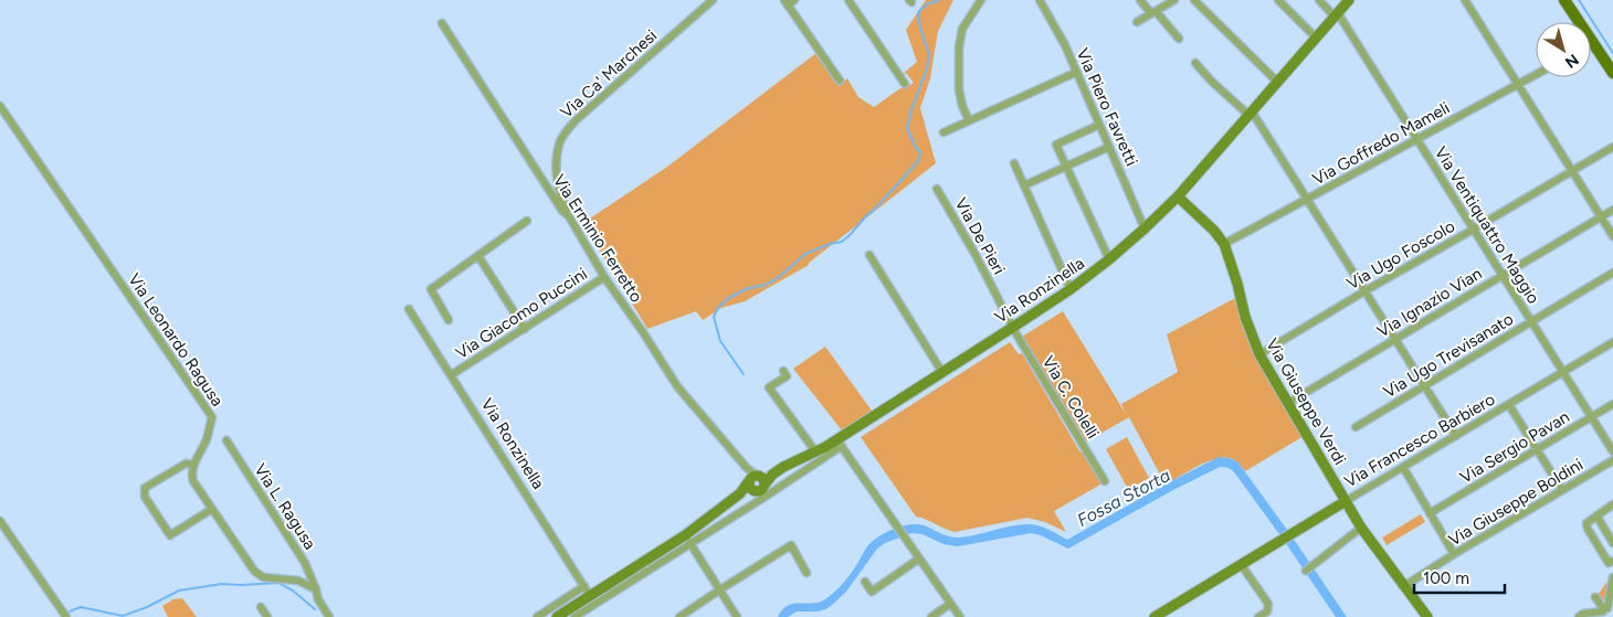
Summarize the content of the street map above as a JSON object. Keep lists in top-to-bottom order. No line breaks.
{"streets":{"street":["Via Ca' Marchesi","Via Piero Favretti","Via Goffredo Mameli","Via Ventiquattro Maggio","Via De Pieri","Via Erminio Ferretto","Via Ugo Foscolo","Via Ronzinella","Via Ignazio Vian","Via Giacomo Puccini","Via Leonardo Ragusa","Via Ugo Trevisanato","Via C. Colelli","Via Giuseppe Verdi","Via Francesco Barbiero","Via Sergio Pavan","Via Giuseppe Boldini","Via L. Ragusa"]},"crossings":[["Via Ca' Marchesi","Via Erminio Ferretto"],["Via Piero Favretti","Via Ronzinella"],["Via Goffredo Mameli","Via Ventiquattro Maggio"],["Via Goffredo Mameli","Via Giuseppe Verdi"],["Via Ventiquattro Maggio","Via Ugo Foscolo"],["Via Ventiquattro Maggio","Via Ronzinella"],["Via Ventiquattro Maggio","Via Ignazio Vian"],["Via Ventiquattro Maggio","Via Ugo Trevisanato"],["Via Ventiquattro Maggio","Via Francesco Barbiero"],["Via Ventiquattro Maggio","Via Sergio Pavan"],["Via De Pieri","Via Ronzinella"],["Via De Pieri","Via C. Colelli"],["Via Erminio Ferretto","Via Ronzinella"],["Via Erminio Ferretto","Via Giacomo Puccini"],["Via Ugo Foscolo","Via Giuseppe Verdi"],["Via Ronzinella","Via C. Colelli"],["Via Ronzinella","Via Giuseppe Verdi"],["Via Ignazio Vian","Via Giuseppe Verdi"],["Via Giuseppe Verdi","Via Francesco Barbiero"],["Via Giuseppe Verdi","Via Giuseppe Boldini"]],"water":["Fossa Storta"],"scale_bar":"100 m","north":"bottom right"}
